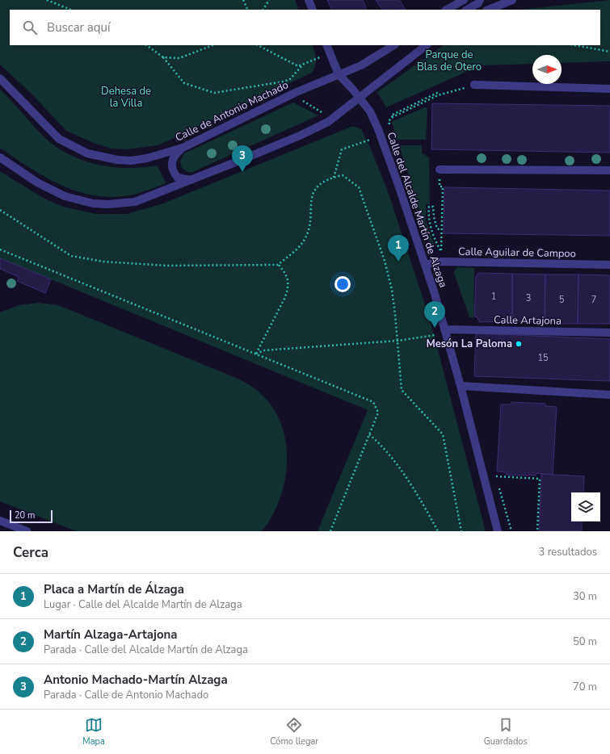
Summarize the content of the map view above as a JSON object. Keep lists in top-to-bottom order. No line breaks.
{"streets":{"street":["Calle de Antonio Machado","Calle del Alcalde Martín de Alzaga","Calle Aguilar de Campoo","Calle Artajona"]},"crossings":[["Calle de Antonio Machado","Calle del Alcalde Martín de Alzaga"],["Calle del Alcalde Martín de Alzaga","Calle Aguilar de Campoo"],["Calle del Alcalde Martín de Alzaga","Calle Artajona"]],"parks":["Parque de Blas de Otero","Dehesa de la Villa"],"places":["Mesón La Paloma"],"house_numbers":["1","3","5","7","15"],"scale_bar":"20 m","north":"right","page":{"search":"Buscar aquí","pins":["3","1","2"],"scale":"20 m","heading":["Cerca","3 resultados"],"list":[{"mark":"1","name":"Placa a Martín de Álzaga","note":"Lugar · Calle del Alcalde Martín de Alzaga","value":"30 m"},{"mark":"2","name":"Martín Alzaga-Artajona","note":"Parada · Calle del Alcalde Martín de Alzaga","value":"50 m"},{"mark":"3","name":"Antonio Machado-Martín Alzaga","note":"Parada · Calle de Antonio Machado","value":"70 m"}],"nav":["Mapa","Cómo llegar","Guardados"]}}
